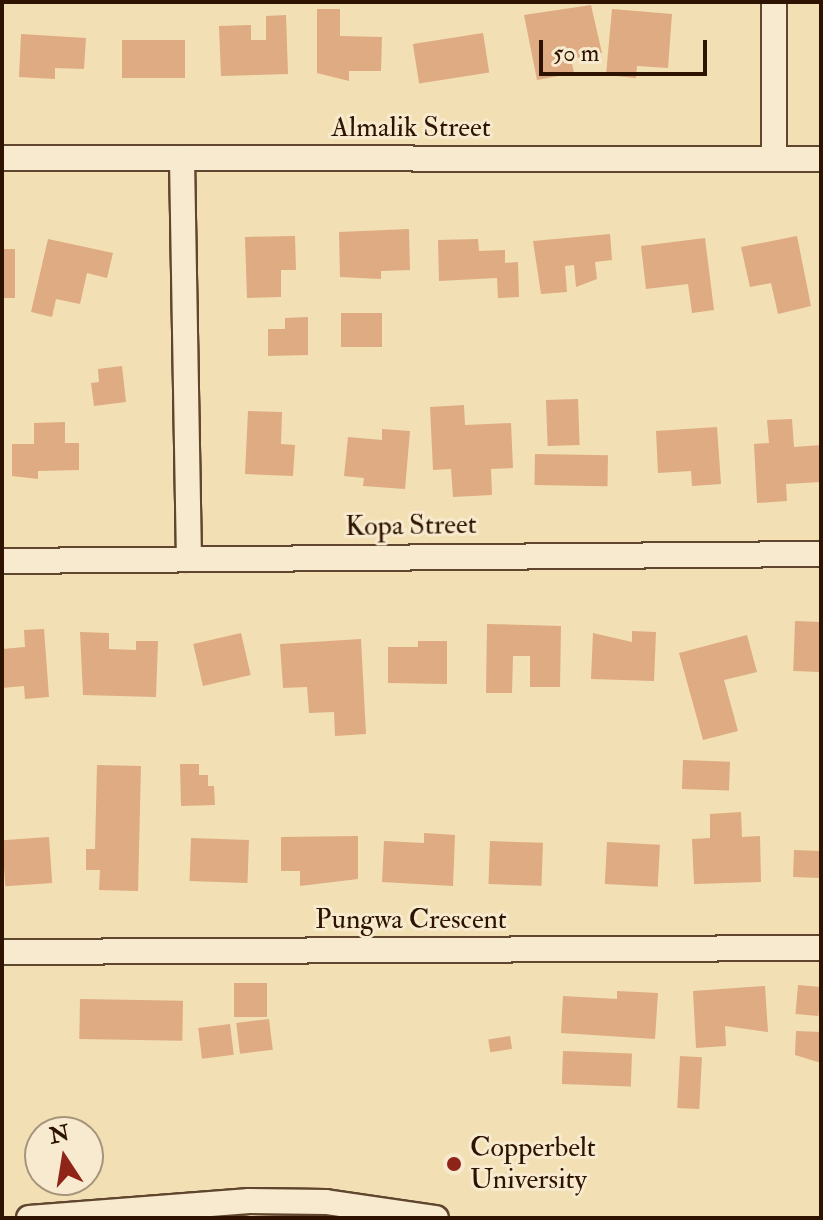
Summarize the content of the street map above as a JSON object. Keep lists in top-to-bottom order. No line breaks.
{"streets":{"street":["Almalik Street","Kopa Street","Pungwa Crescent"]},"places":["Copperbelt University"],"scale_bar":"50 m","north":"top"}
